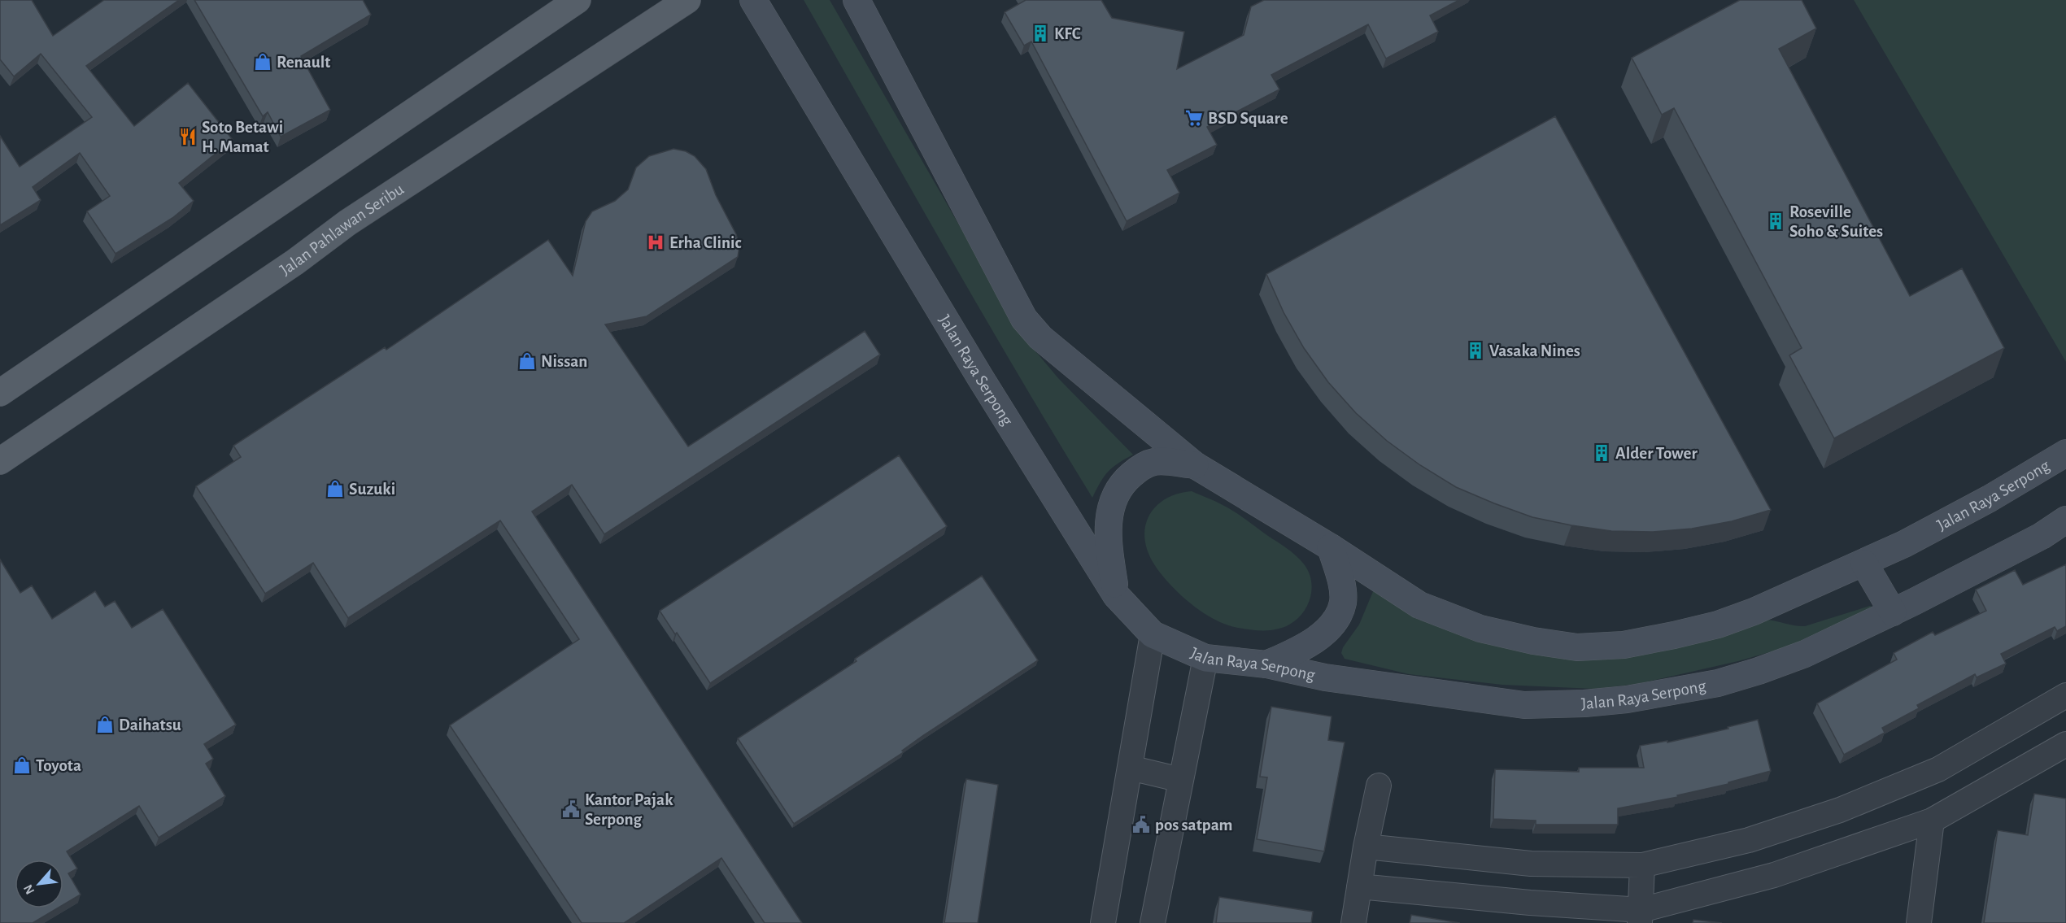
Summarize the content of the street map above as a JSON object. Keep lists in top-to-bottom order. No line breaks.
{"streets":{"main road":["Jalan Pahlawan Seribu","Jalan Raya Serpong"]},"places":{"building":["KFC","Roseville Soho & Suites","Vasaka Nines","Alder Tower"],"shop":["Renault","Nissan","Suzuki","Daihatsu","Toyota"],"supermarket":["BSD Square"],"restaurant":["Soto Betawi H. Mamat"],"hospital":["Erha Clinic"],"public building":["Kantor Pajak Serpong","pos satpam"]},"north":"bottom left"}
